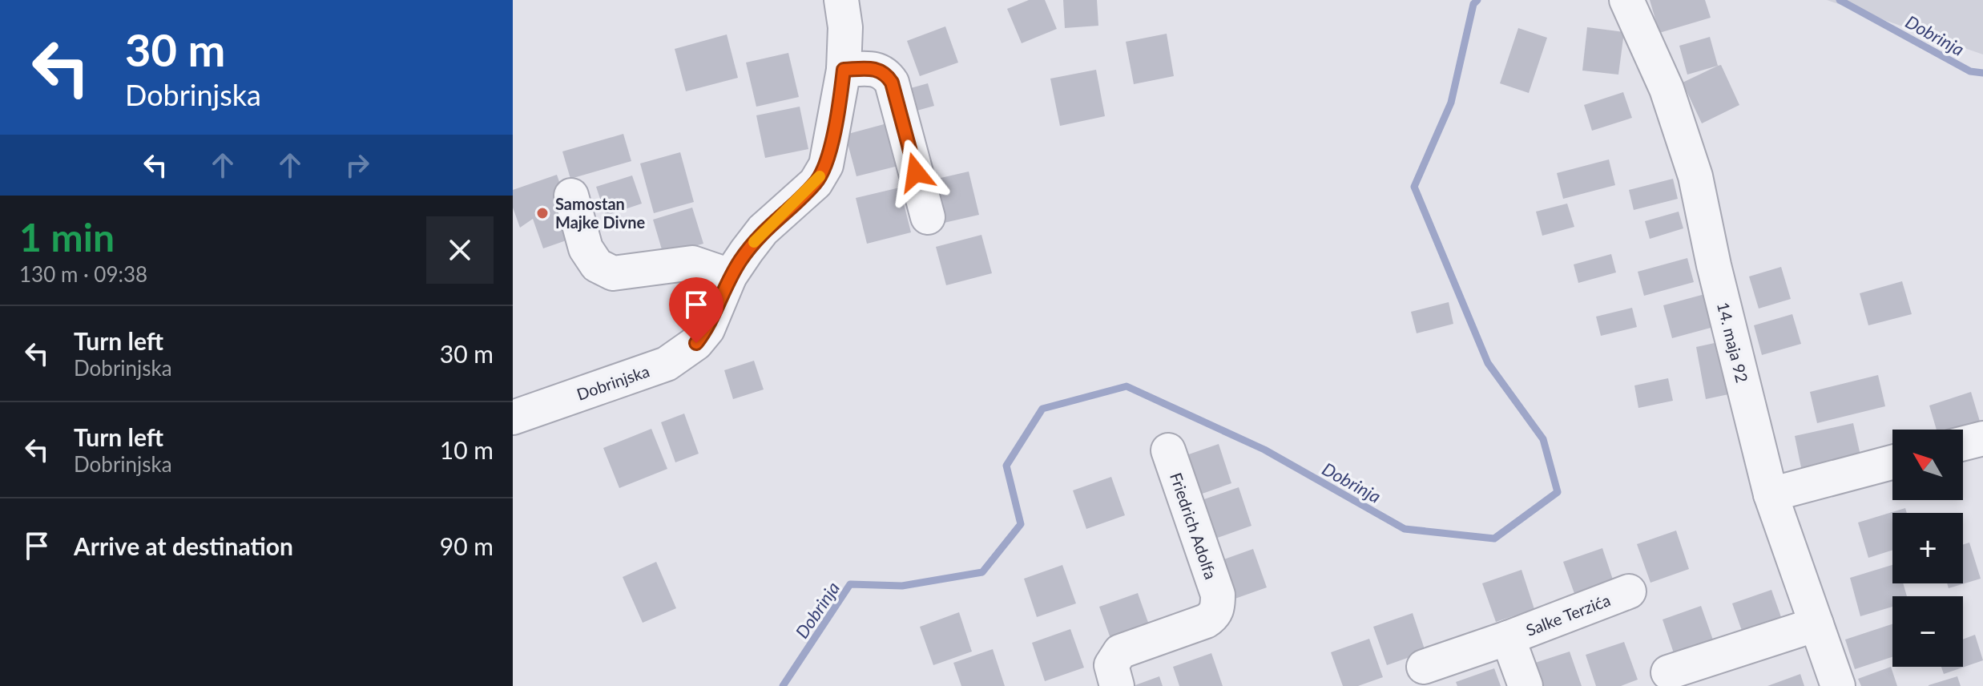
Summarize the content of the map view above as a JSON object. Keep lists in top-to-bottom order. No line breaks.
{"streets":{"street":["14. maja 92","Dobrinjska","Friedrich Adolfa","Salke Terzića"]},"water":["Dobrinja"],"places":["Samostan Majke Divne"],"north":"top left","page":{"turn":["30 m","Dobrinjska"],"heading":["1 min","130 m · 09:38"],"list":[{"name":"Turn left","note":"Dobrinjska","value":"30 m"},{"name":"Turn left","note":"Dobrinjska","value":"10 m"},{"name":"Arrive at destination","value":"90 m"}],"map_buttons":["+","−"]}}
